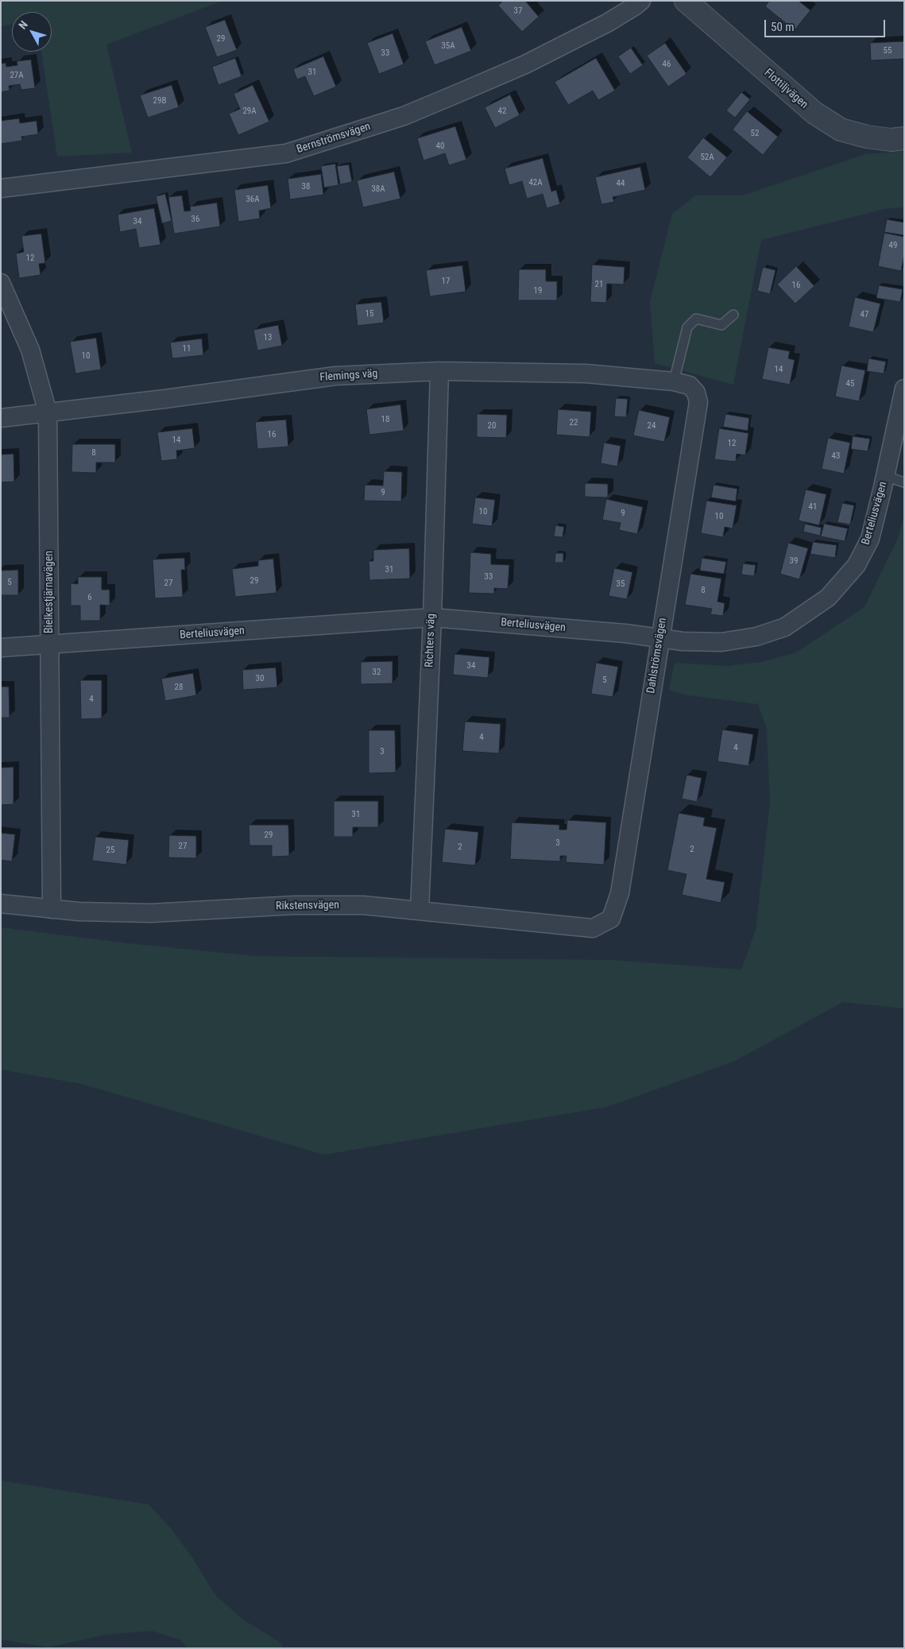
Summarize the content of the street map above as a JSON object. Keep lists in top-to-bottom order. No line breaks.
{"streets":{"street":["Flottiljvägen","Bernströmsvägen","Flemings väg","Berteliusvägen","Bielkestjärnavägen","Richters väg","Dahlströmsvägen","Rikstensvägen"]},"crossings":[["Flemings väg","Bielkestjärnavägen"],["Flemings väg","Richters väg"],["Flemings väg","Dahlströmsvägen"],["Berteliusvägen","Bielkestjärnavägen"],["Berteliusvägen","Richters väg"],["Berteliusvägen","Dahlströmsvägen"],["Bielkestjärnavägen","Rikstensvägen"],["Richters väg","Rikstensvägen"],["Dahlströmsvägen","Rikstensvägen"]],"house_numbers":["37","29","35A","55","33","46","31","27A","29B","29A","42","52","40","52A","42A","44","38","38A","36A","36","34","49","12","17","21","16","19","15","47","13","11","10","14","45","18","22","20","24","16","14","12","8","43","9","41","10","9","10","39","31","33","29","5","27","35","8","6","34","32","30","5","28","4","4","4","3","31","29","3","27","2","2","25"],"scale_bar":"50 m","north":"top left"}
